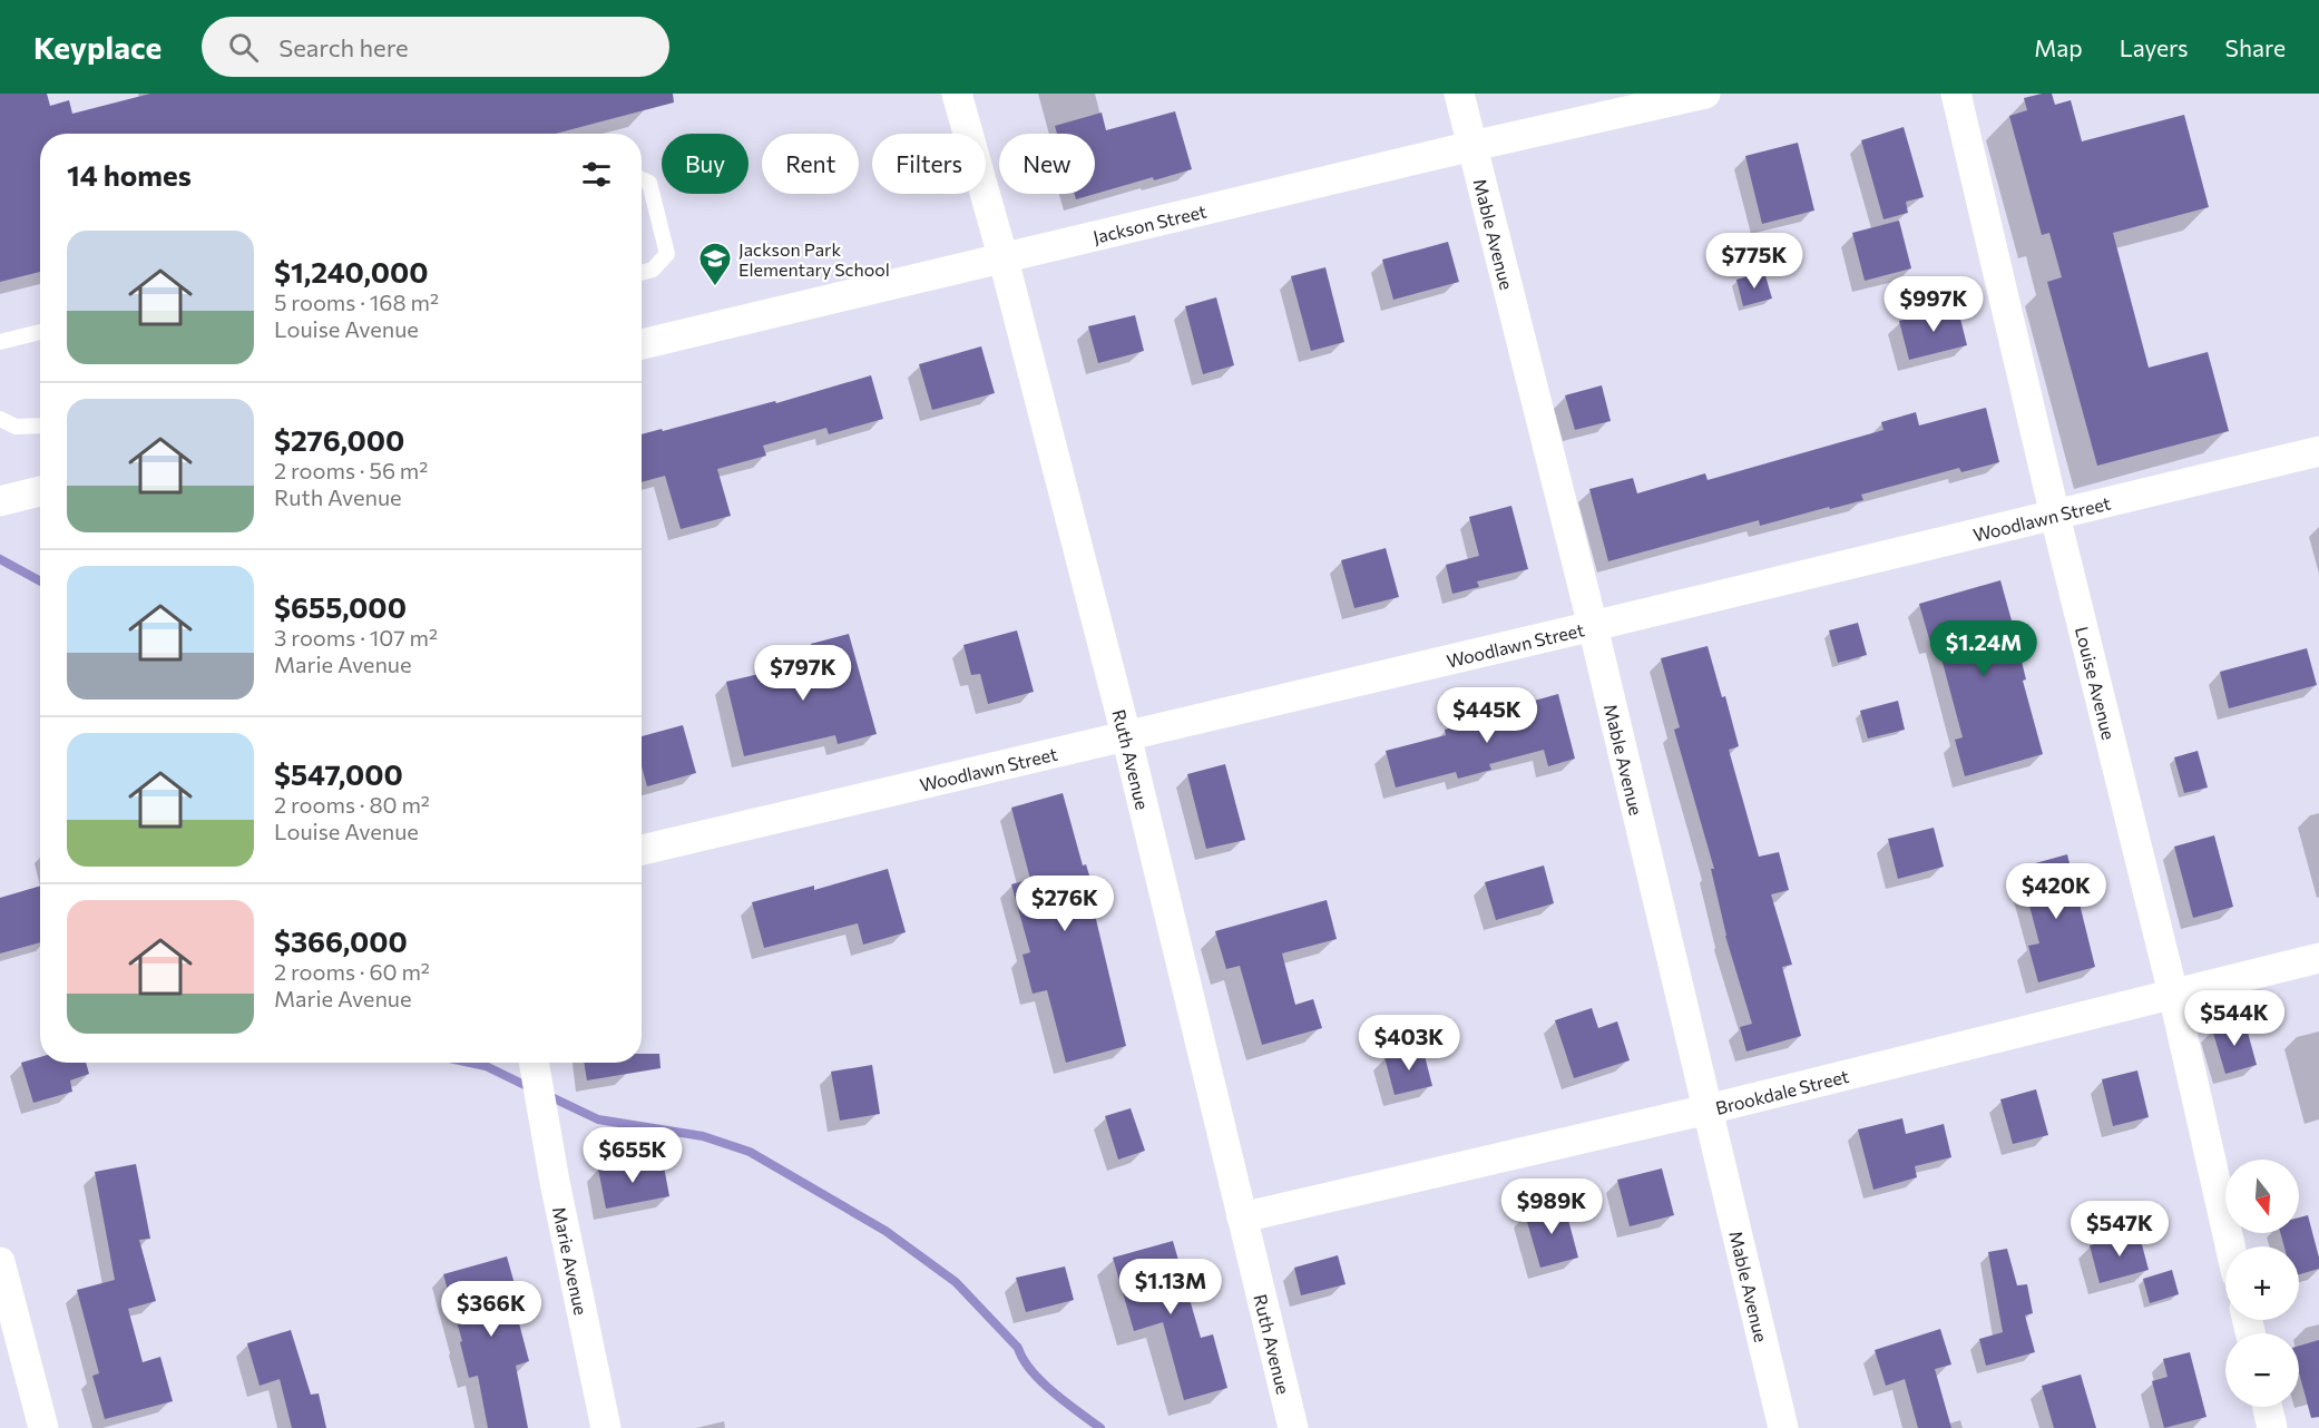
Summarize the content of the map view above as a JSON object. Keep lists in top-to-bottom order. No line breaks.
{"streets":{"street":["Jackson Street","Mable Avenue","Woodlawn Street","Louise Avenue","Ruth Avenue","Brookdale Street","Marie Avenue"]},"crossings":[["Jackson Street","Mable Avenue"],["Jackson Street","Ruth Avenue"],["Mable Avenue","Woodlawn Street"],["Mable Avenue","Brookdale Street"],["Woodlawn Street","Louise Avenue"],["Woodlawn Street","Ruth Avenue"],["Louise Avenue","Brookdale Street"],["Ruth Avenue","Brookdale Street"]],"places":{"school or university":["Jackson Park Elementary School"]},"north":"bottom","page":{"header":"Keyplace","search":"Search here","nav":["Map","Layers","Share"],"chip":["Buy","Rent","Filters","New"],"heading":"14 homes","list":[{"name":"$1,240,000","note":"5 rooms · 168 m² · Louise Avenue"},{"name":"$276,000","note":"2 rooms · 56 m² · Ruth Avenue"},{"name":"$655,000","note":"3 rooms · 107 m² · Marie Avenue"},{"name":"$547,000","note":"2 rooms · 80 m² · Louise Avenue"},{"name":"$366,000","note":"2 rooms · 60 m² · Marie Avenue"}],"price":["$775K","$997K","$1.24M","$797K","$445K","$420K","$276K","$544K","$403K","$655K","$989K","$547K","$1.13M","$366K"],"map_buttons":["+","−"]}}
